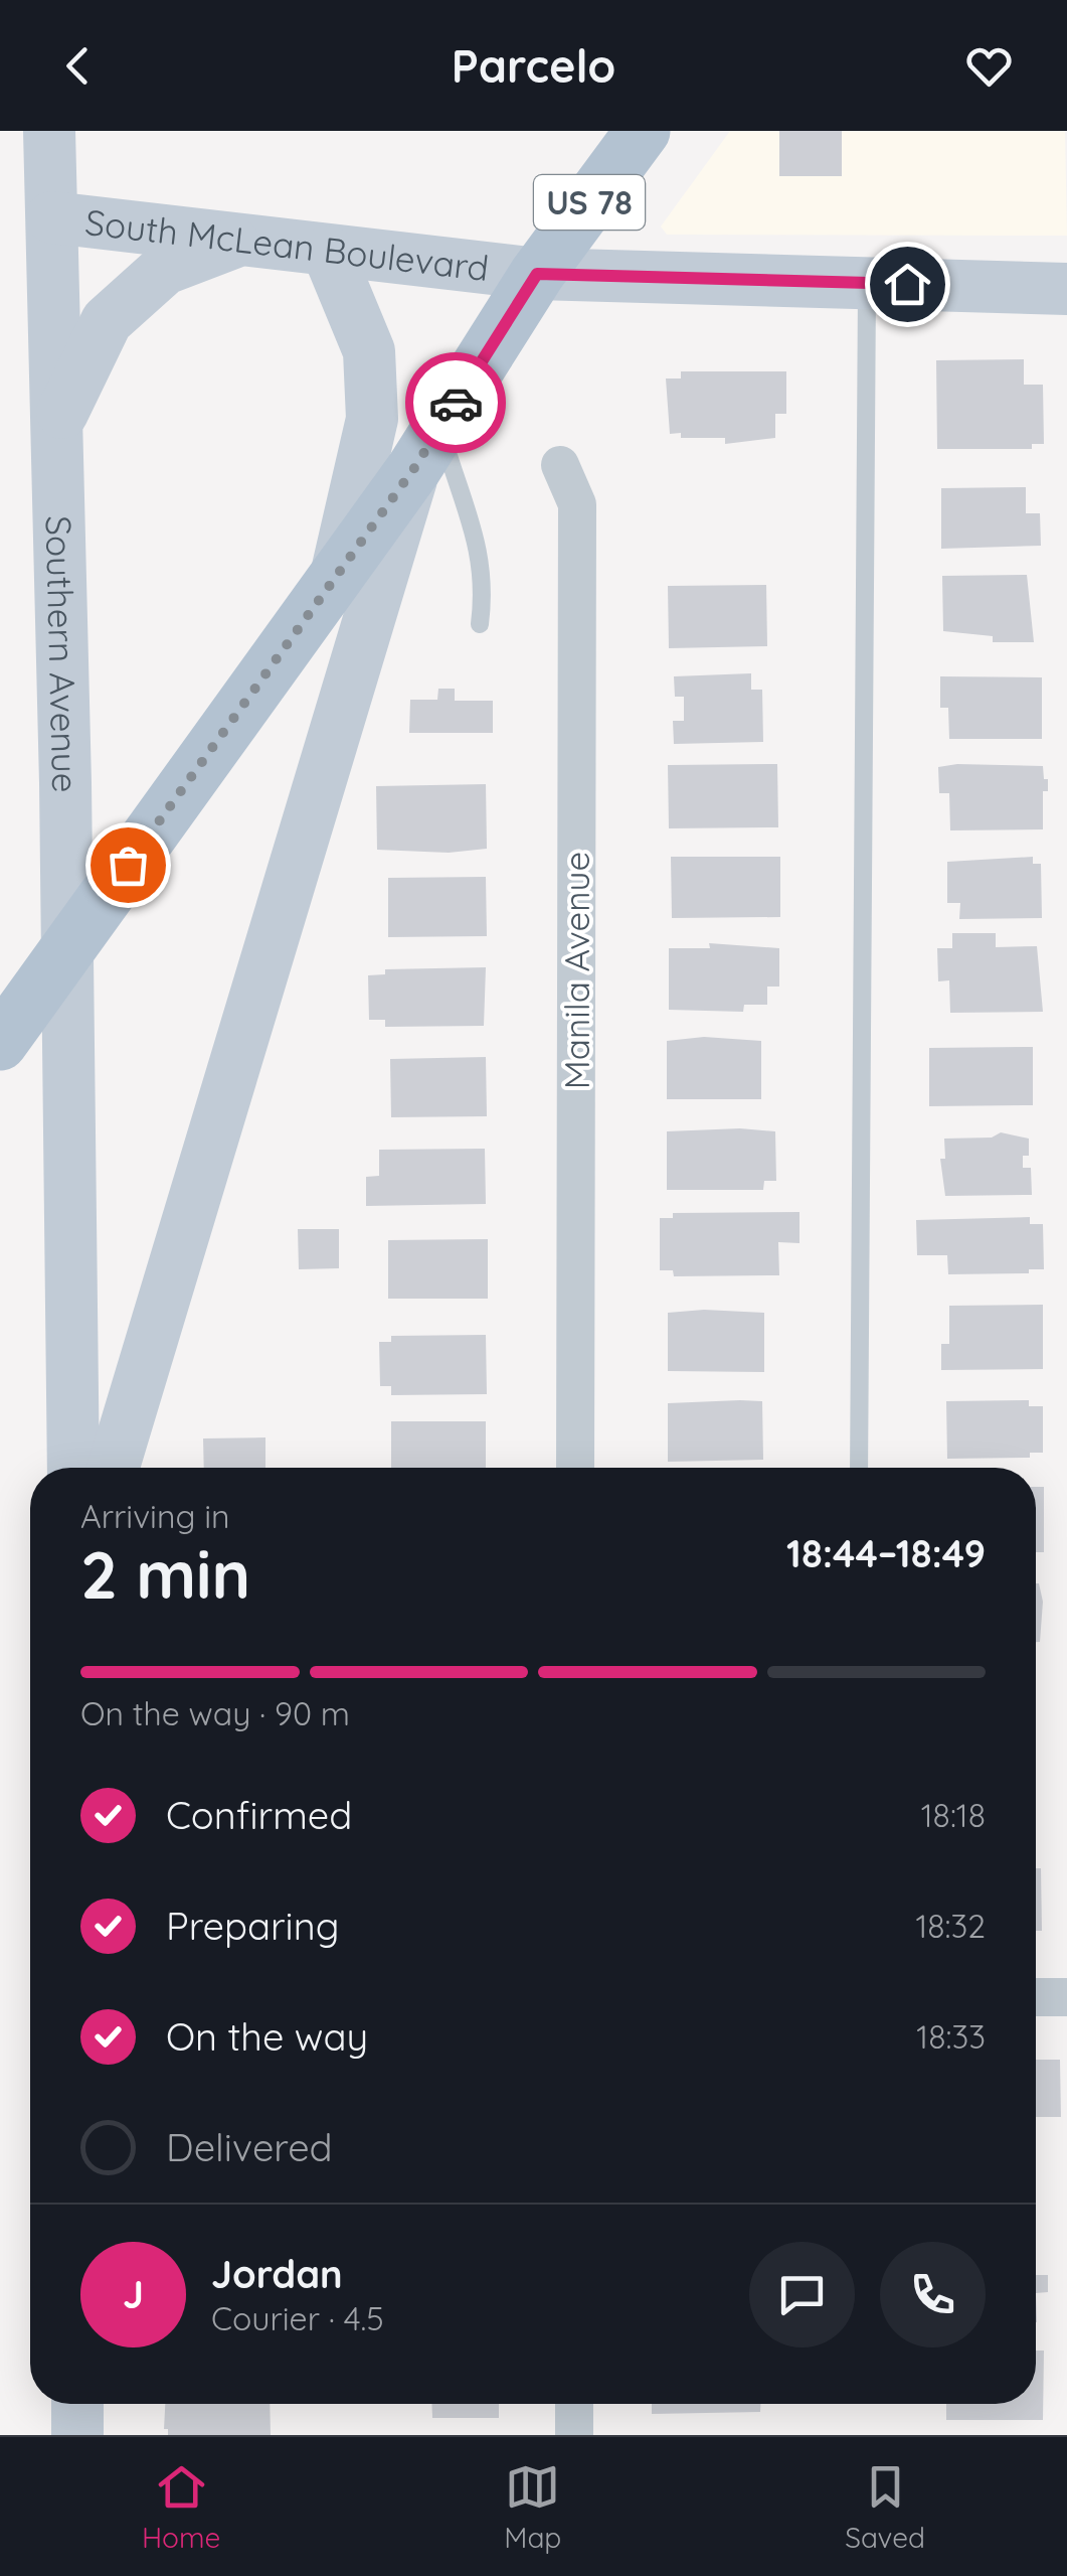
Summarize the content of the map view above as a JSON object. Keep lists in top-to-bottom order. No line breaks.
{"streets":{"main road":["US 78","South McLean Boulevard","Southern Avenue"],"street":["Manila Avenue"]},"crossings":[["US 78","South McLean Boulevard"],["South McLean Boulevard","Southern Avenue"]],"page":{"header":"Parcelo","heading":["2 min","Arriving in","18:44–18:49"],"panel":["Jordan","Courier · 4.5"],"bar":"On the way · 90 m","list":[["Confirmed","18:18"],["Preparing","18:32"],["On the way","18:33"],"Delivered"],"round":"J","tabs":["Home","Map","Saved"]}}
